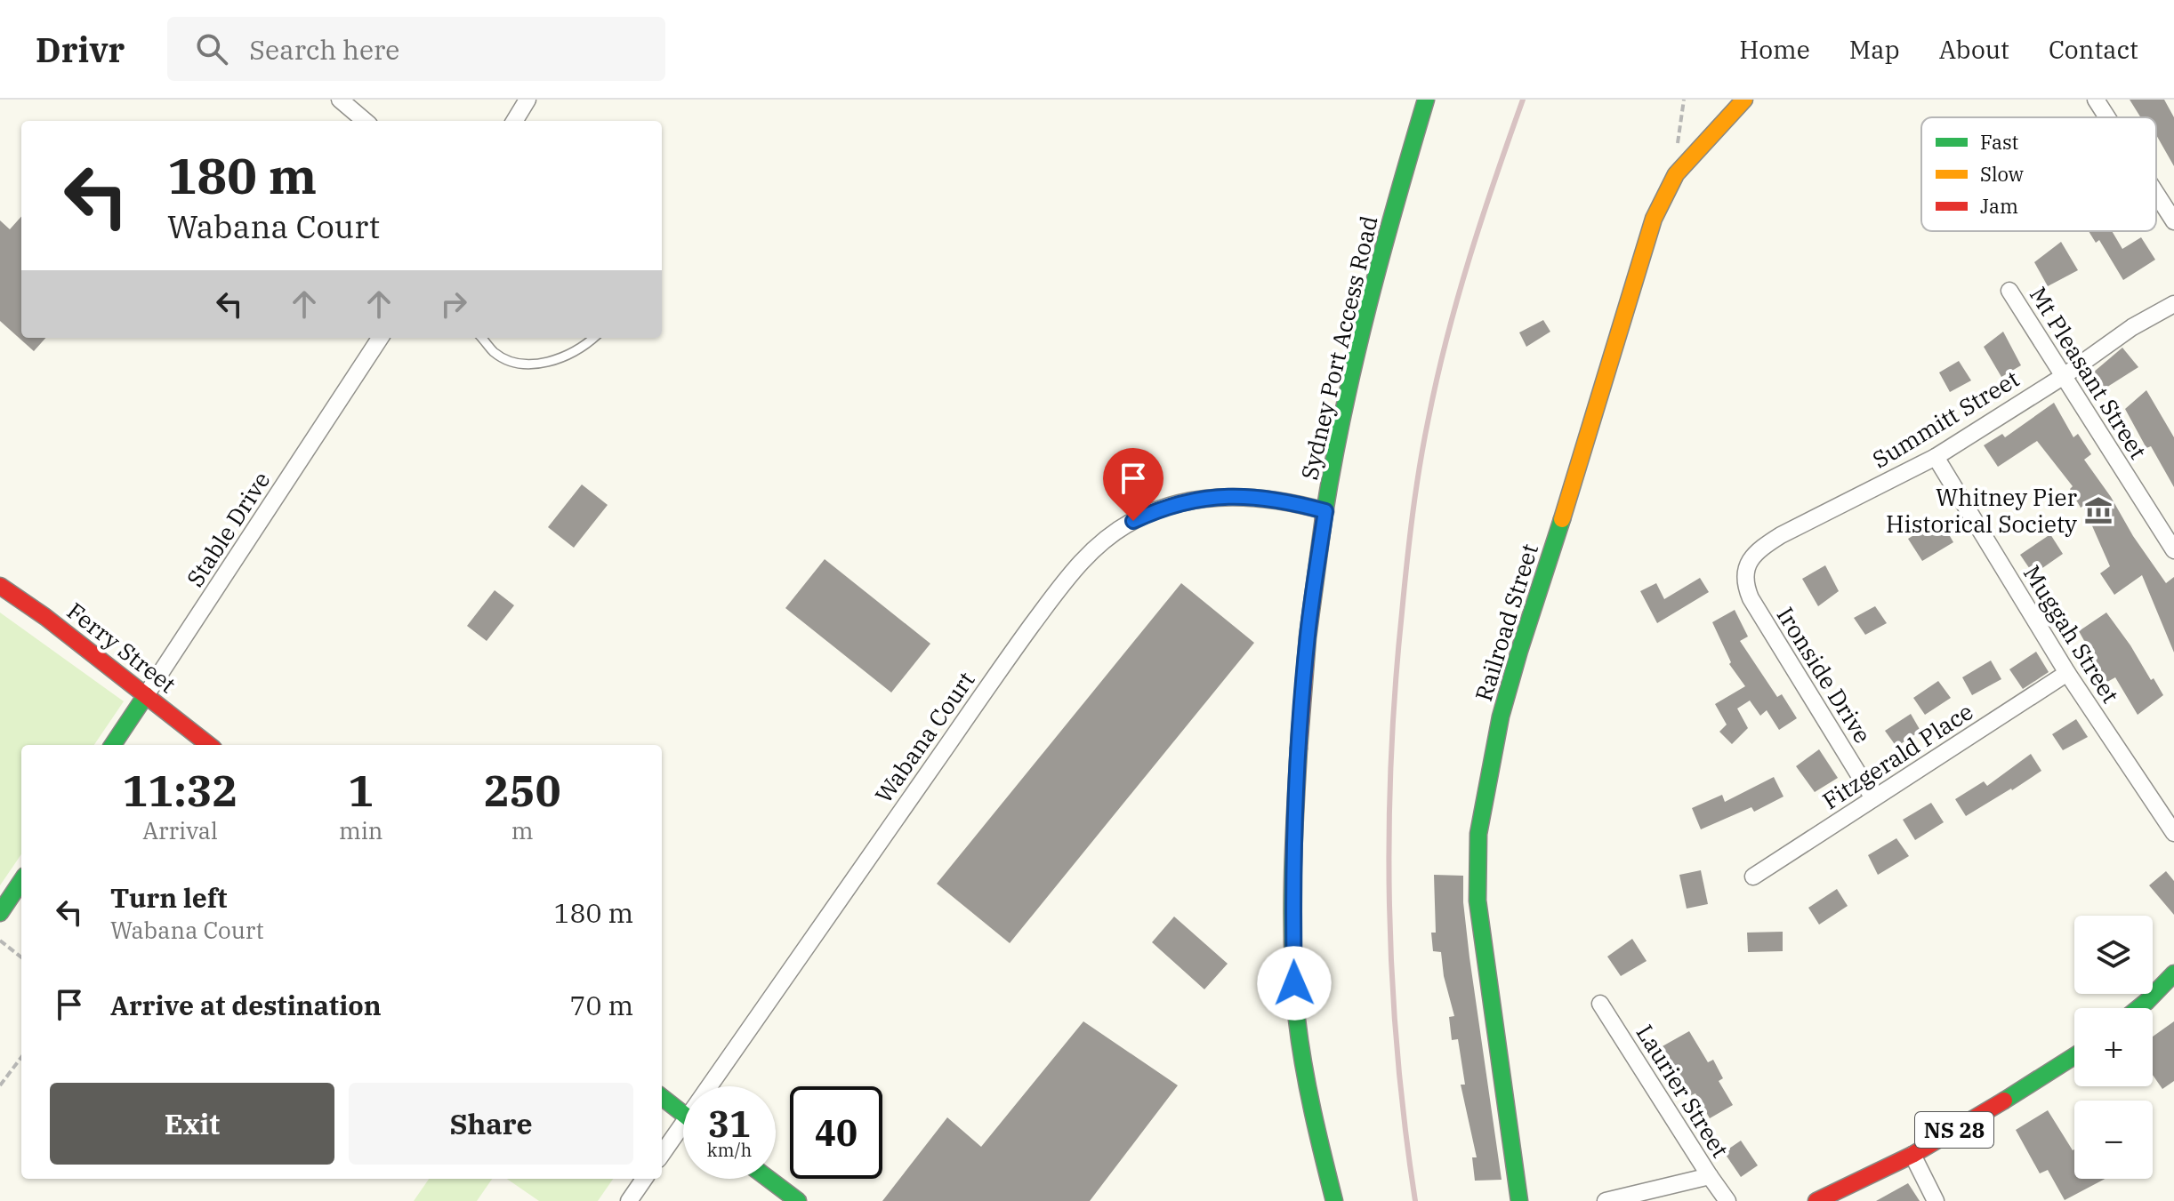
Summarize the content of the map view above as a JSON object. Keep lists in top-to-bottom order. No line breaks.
{"streets":{"street":["Sydney Port Access Road","Mt Pleasant Street","Summitt Street","Stable Drive","Railroad Street","Muggah Street","Ferry Street","Ironside Drive","Wabana Court","Fitzgerald Place","Laurier Street","NS 28"]},"crossings":[["Sydney Port Access Road","Wabana Court"],["Mt Pleasant Street","Summitt Street"],["Summitt Street","Muggah Street"],["Summitt Street","Ironside Drive"],["Stable Drive","Ferry Street"],["Muggah Street","Fitzgerald Place"],["Ironside Drive","Fitzgerald Place"]],"places":{"museum":["Whitney Pier Historical Society"]},"legend":["Fast","Slow","Jam"],"page":{"header":"Drivr","search":"Search here","nav":["Home","Map","About","Contact"],"turn":["180 m","Wabana Court"],"eta":["11:32","Arrival","1","min","250","m"],"list":[{"name":"Turn left","note":"Wabana Court","value":"180 m"},{"name":"Arrive at destination","value":"70 m"}],"map_buttons":["+","−"],"buttons":["Exit","Share"],"speed":"31 km/h","limit":"40"}}
